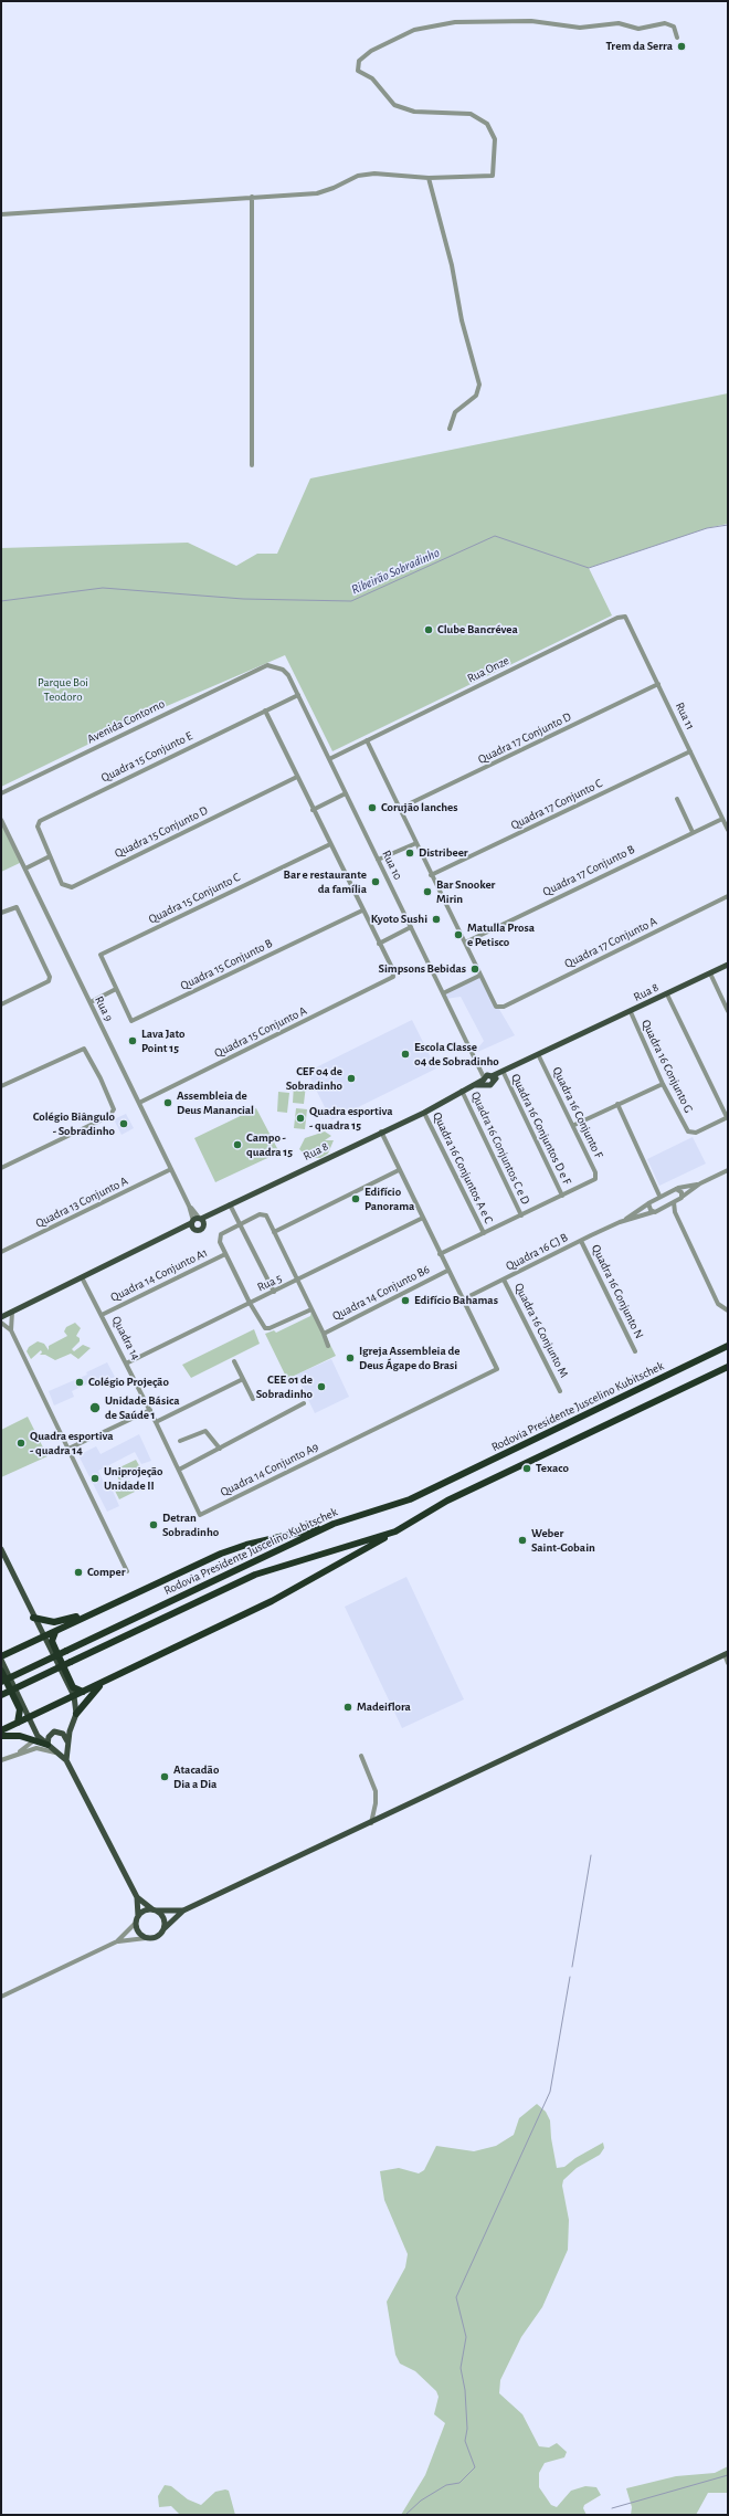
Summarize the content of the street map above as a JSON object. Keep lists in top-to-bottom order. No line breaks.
{"streets":{"highway":["Rodovia Presidente Juscelino Kubitschek"],"main road":["Rua 8"],"street":["Rua Onze","Rua 11","Avenida Contorno","Quadra 17 Conjunto D","Quadra 15 Conjunto E","Quadra 17 Conjunto C","Quadra 15 Conjunto D","Rua 10","Quadra 17 Conjunto B","Quadra 15 Conjunto C","Quadra 17 Conjunto A","Quadra 15 Conjunto B","Rua 9","Quadra 15 Conjunto A","Quadra 16 Conjunto G","Quadra 16 Conjunto F","Quadra 16 Conjuntos D e F","Quadra 16 Conjuntos C e D","Quadra 16 Conjuntos A e C","Quadra 13 Conjunto A","Quadra 16 CJ B","Quadra 14 Conjunto A1","Rua 5","Quadra 16 Conjunto N","Quadra 14 Conjunto B6","Quadra 16 Conjunto M","Quadra 14","Quadra 14 Conjunto A9"]},"crossings":[["Rua Onze","Rua 11"],["Rua Onze","Rua 10"],["Rua 11","Quadra 17 Conjunto D"],["Rua 11","Quadra 17 Conjunto C"],["Rua 11","Quadra 17 Conjunto B"],["Avenida Contorno","Rua 10"],["Quadra 15 Conjunto E","Quadra 15 Conjunto D"],["Quadra 15 Conjunto E","Rua 10"],["Rua 10","Rua 8"],["Quadra 15 Conjunto C","Quadra 15 Conjunto B"],["Rua 8","Quadra 16 Conjunto G"],["Rua 8","Quadra 16 Conjunto F"],["Rua 8","Quadra 16 Conjuntos D e F"],["Rua 8","Quadra 16 Conjuntos C e D"],["Rua 8","Quadra 16 Conjuntos A e C"],["Rua 9","Quadra 15 Conjunto A"],["Rua 9","Quadra 13 Conjunto A"],["Quadra 16 Conjunto F","Quadra 16 Conjuntos D e F"],["Quadra 16 CJ B","Quadra 16 Conjunto N"],["Quadra 16 CJ B","Quadra 16 Conjunto M"],["Quadra 16 CJ B","Quadra 14 Conjunto A9"],["Quadra 14 Conjunto A1","Quadra 14"],["Rua 5","Quadra 14"],["Quadra 14","Quadra 14 Conjunto A9"]],"water":["Ribeirão Sobradinho"],"parks":["Parque Boi Teodoro"],"places":["Trem da Serra","Clube Bancrévea","Corujão lanches","Distribeer","Bar e restaurante da família","Bar Snooker Mirin","Kyoto Sushi","Matulla Prosa e Petisco","Simpsons Bebidas","Lava Jato Point 15","Escola Classe 04 de Sobradinho","CEF 04 de Sobradinho","Assembleia de Deus Manancial","Quadra esportiva - quadra 15","Colégio Biângulo - Sobradinho","Campo - quadra 15","Edifício Panorama","Edifício Bahamas","Igreja Assembleia de Deus Ágape do Brasi","Colégio Projeção","CEE 01 de Sobradinho","Unidade Básica de Saúde 1","Quadra esportiva - quadra 14","Texaco","Uniprojeção Unidade II","Detran Sobradinho","Weber Saint-Gobain","Comper","Madeiflora","Atacadão Dia a Dia"]}
